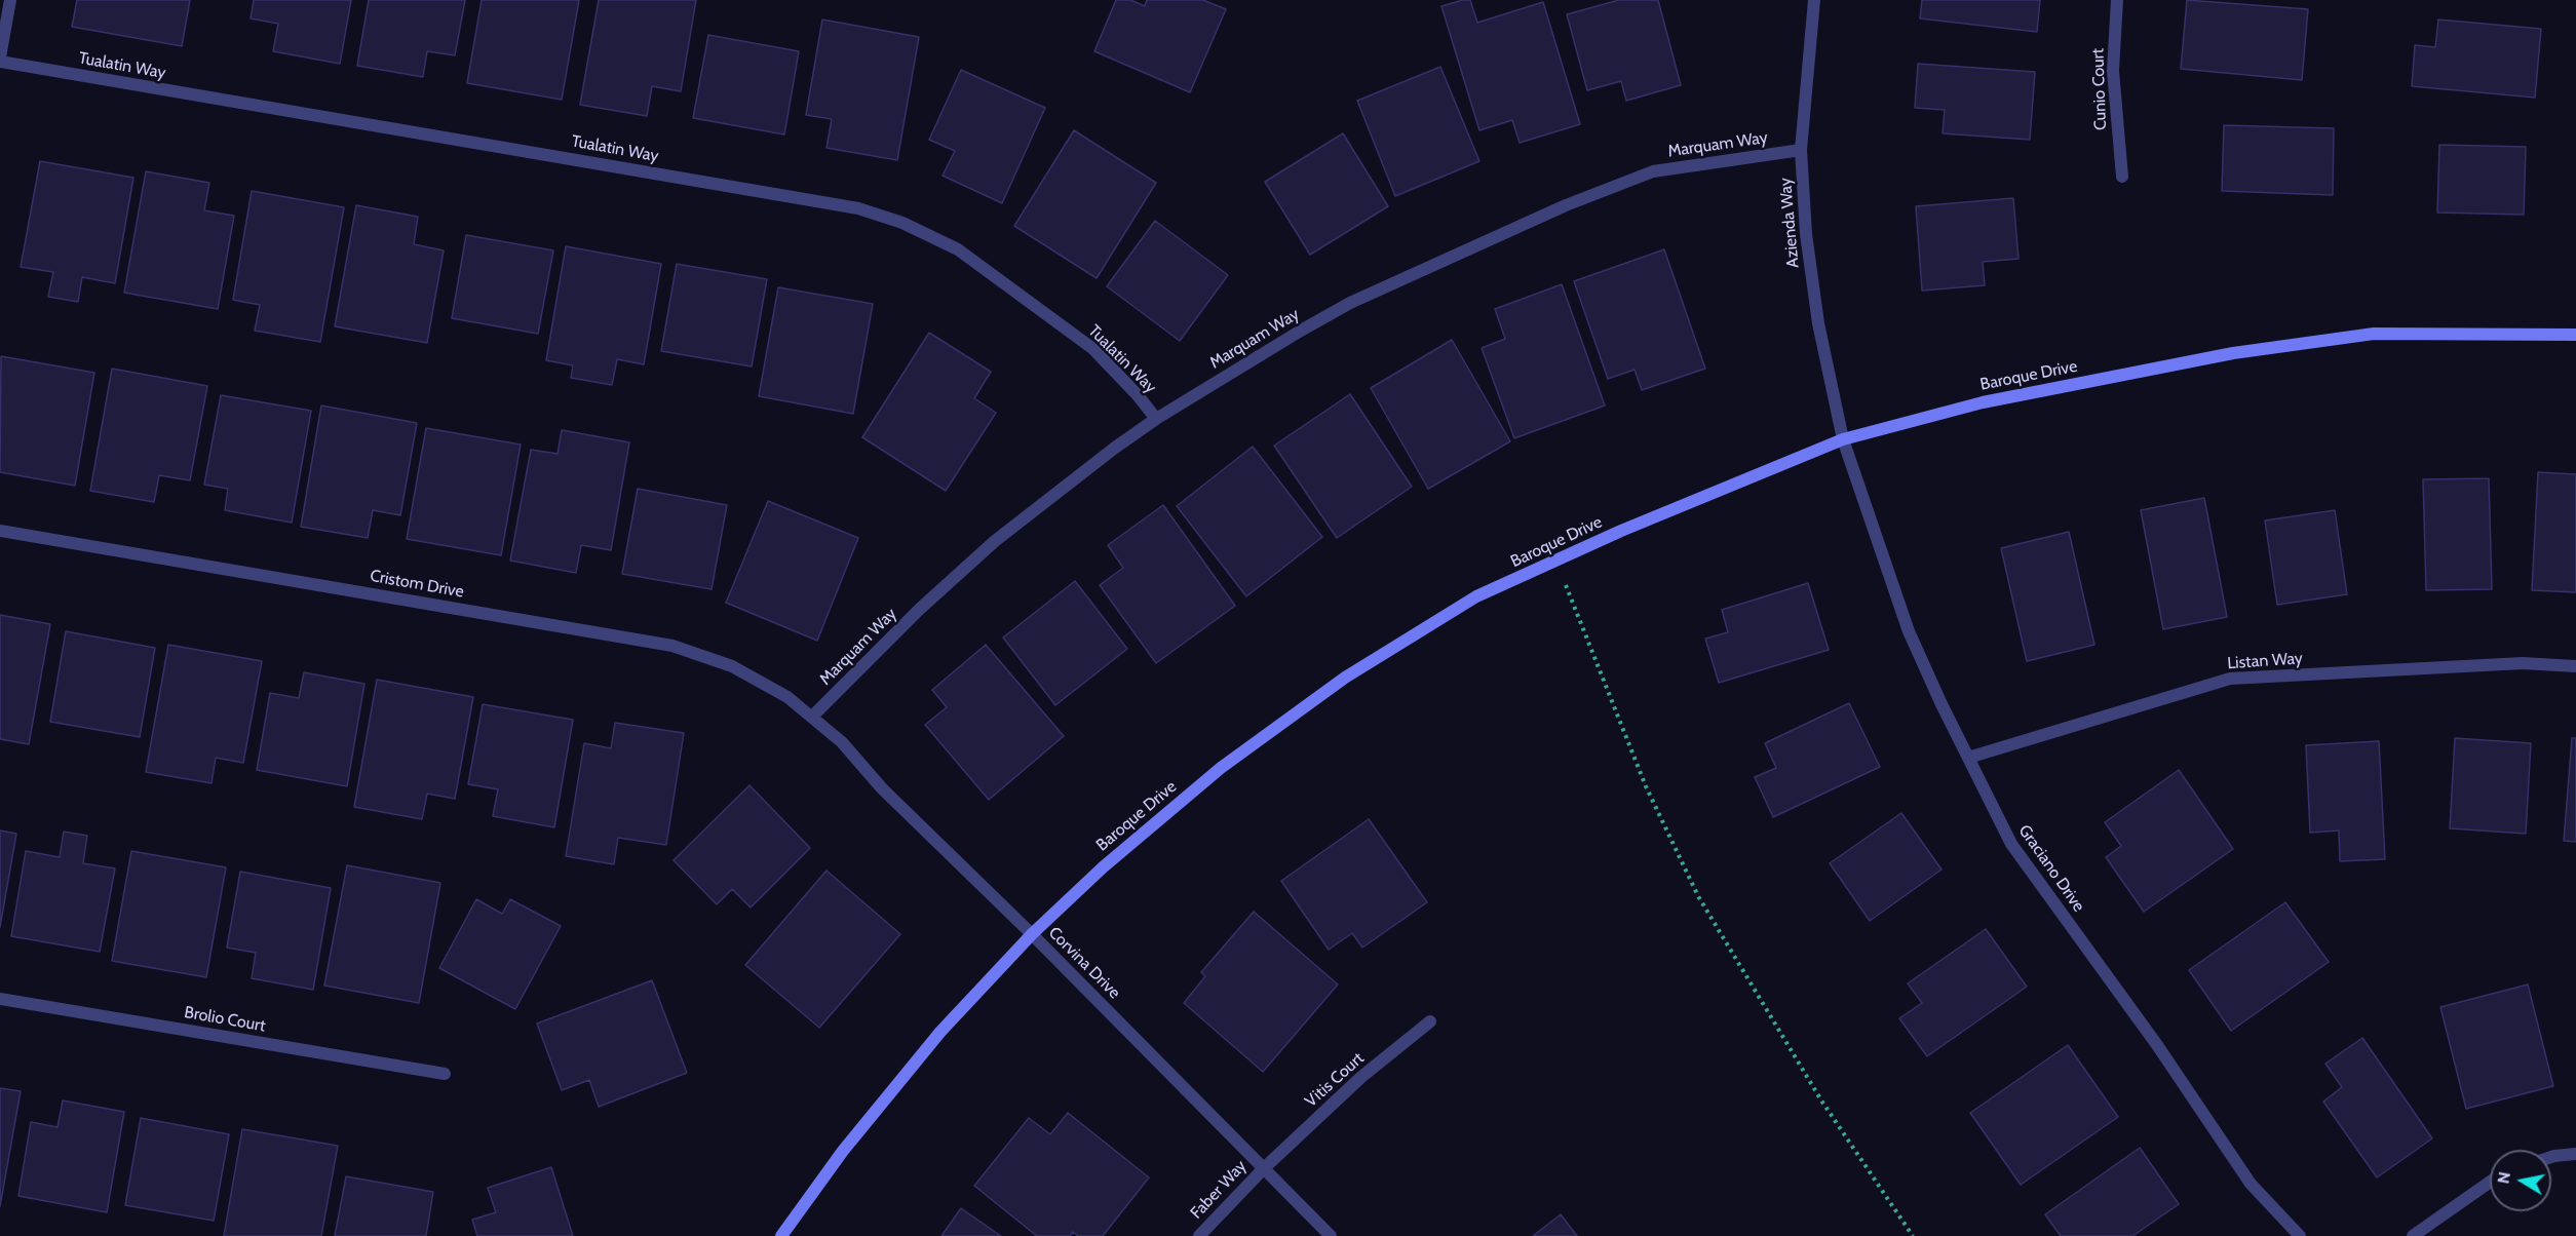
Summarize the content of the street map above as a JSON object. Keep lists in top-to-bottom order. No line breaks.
{"streets":{"street":["Tualatin Way","Cunio Court","Marquam Way","Azienda Way","Baroque Drive","Cristom Drive","Listan Way","Graciano Drive","Corvina Drive","Brolio Court","Vitis Court","Faber Way"]},"crossings":[["Tualatin Way","Marquam Way"],["Marquam Way","Azienda Way"],["Marquam Way","Cristom Drive"],["Marquam Way","Corvina Drive"],["Azienda Way","Baroque Drive"],["Azienda Way","Graciano Drive"],["Baroque Drive","Graciano Drive"],["Baroque Drive","Corvina Drive"],["Cristom Drive","Corvina Drive"],["Listan Way","Graciano Drive"],["Corvina Drive","Vitis Court"],["Corvina Drive","Faber Way"],["Vitis Court","Faber Way"]],"north":"left"}
